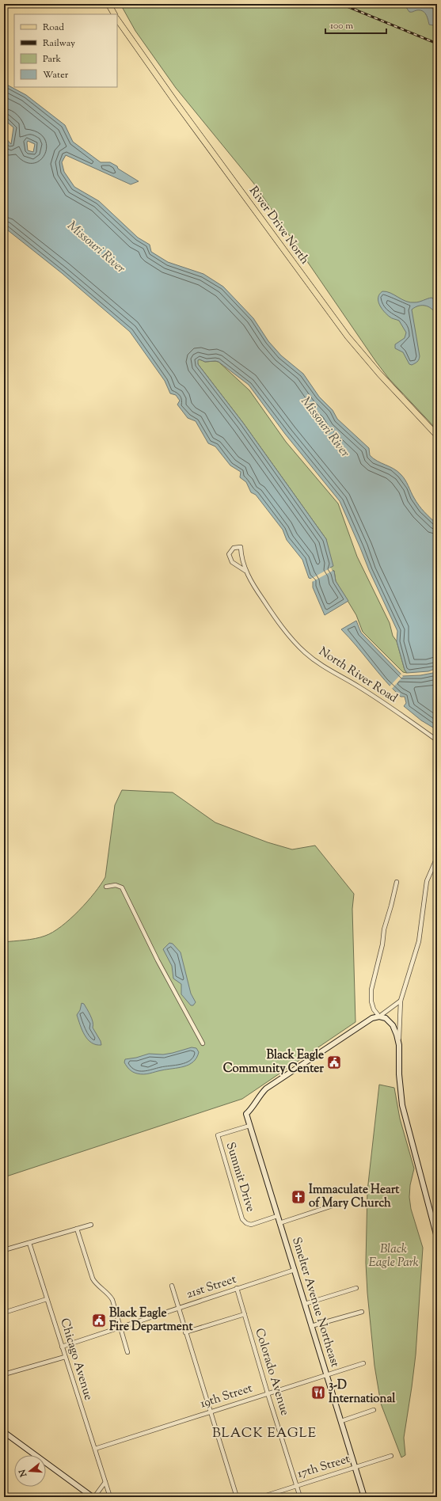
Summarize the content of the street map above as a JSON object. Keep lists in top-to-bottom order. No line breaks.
{"streets":{"main road":["River Drive North"],"street":["North River Road","Summit Drive","21st Street","Smelter Avenue Northeast","Chicago Avenue","Colorado Avenue","19th Street","17th Street"]},"crossings":[["Summit Drive","Smelter Avenue Northeast"],["21st Street","Smelter Avenue Northeast"],["21st Street","Chicago Avenue"],["21st Street","Colorado Avenue"],["Smelter Avenue Northeast","19th Street"],["Smelter Avenue Northeast","17th Street"],["Chicago Avenue","19th Street"],["Colorado Avenue","19th Street"],["Colorado Avenue","17th Street"]],"districts":["BLACK EAGLE"],"water":["Missouri River"],"parks":["Black Eagle Park"],"places":{"public building":["Black Eagle Community Center","Black Eagle Fire Department"],"church":["Immaculate Heart of Mary Church"],"restaurant":["3-D International"]},"legend":["Road","Railway","Park","Water"],"scale_bar":"100 m","north":"left"}
